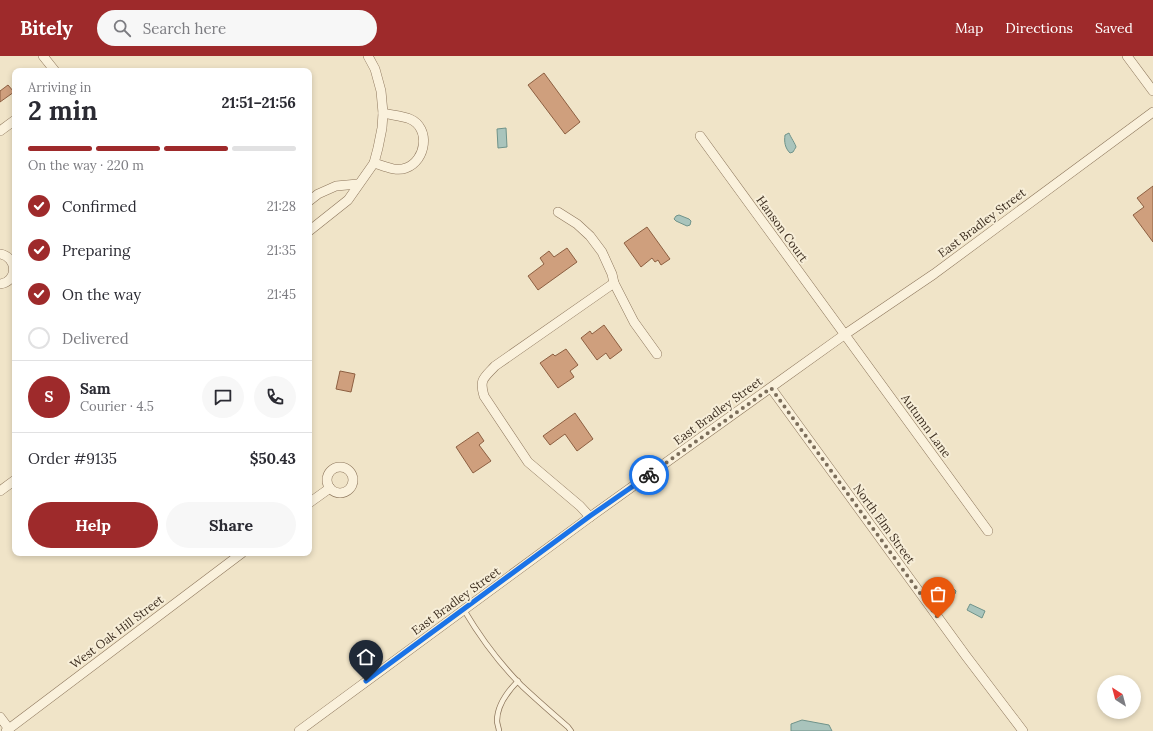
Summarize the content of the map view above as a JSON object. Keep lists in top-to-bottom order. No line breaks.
{"streets":{"street":["East Bradley Street","Hanson Court","Autumn Lane","North Elm Street","West Oak Hill Street"]},"crossings":[["East Bradley Street","Hanson Court"],["East Bradley Street","Autumn Lane"],["East Bradley Street","North Elm Street"],["Hanson Court","Autumn Lane"]],"north":"top left","page":{"header":"Bitely","search":"Search here","nav":["Map","Directions","Saved"],"heading":["2 min","Arriving in","21:51–21:56"],"panel":["Sam","Courier · 4.5","Order #9135","$50.43"],"bar":"On the way · 220 m","list":[["Confirmed","21:28"],["Preparing","21:35"],["On the way","21:45"],"Delivered"],"round":"S","buttons":["Help","Share"]}}
